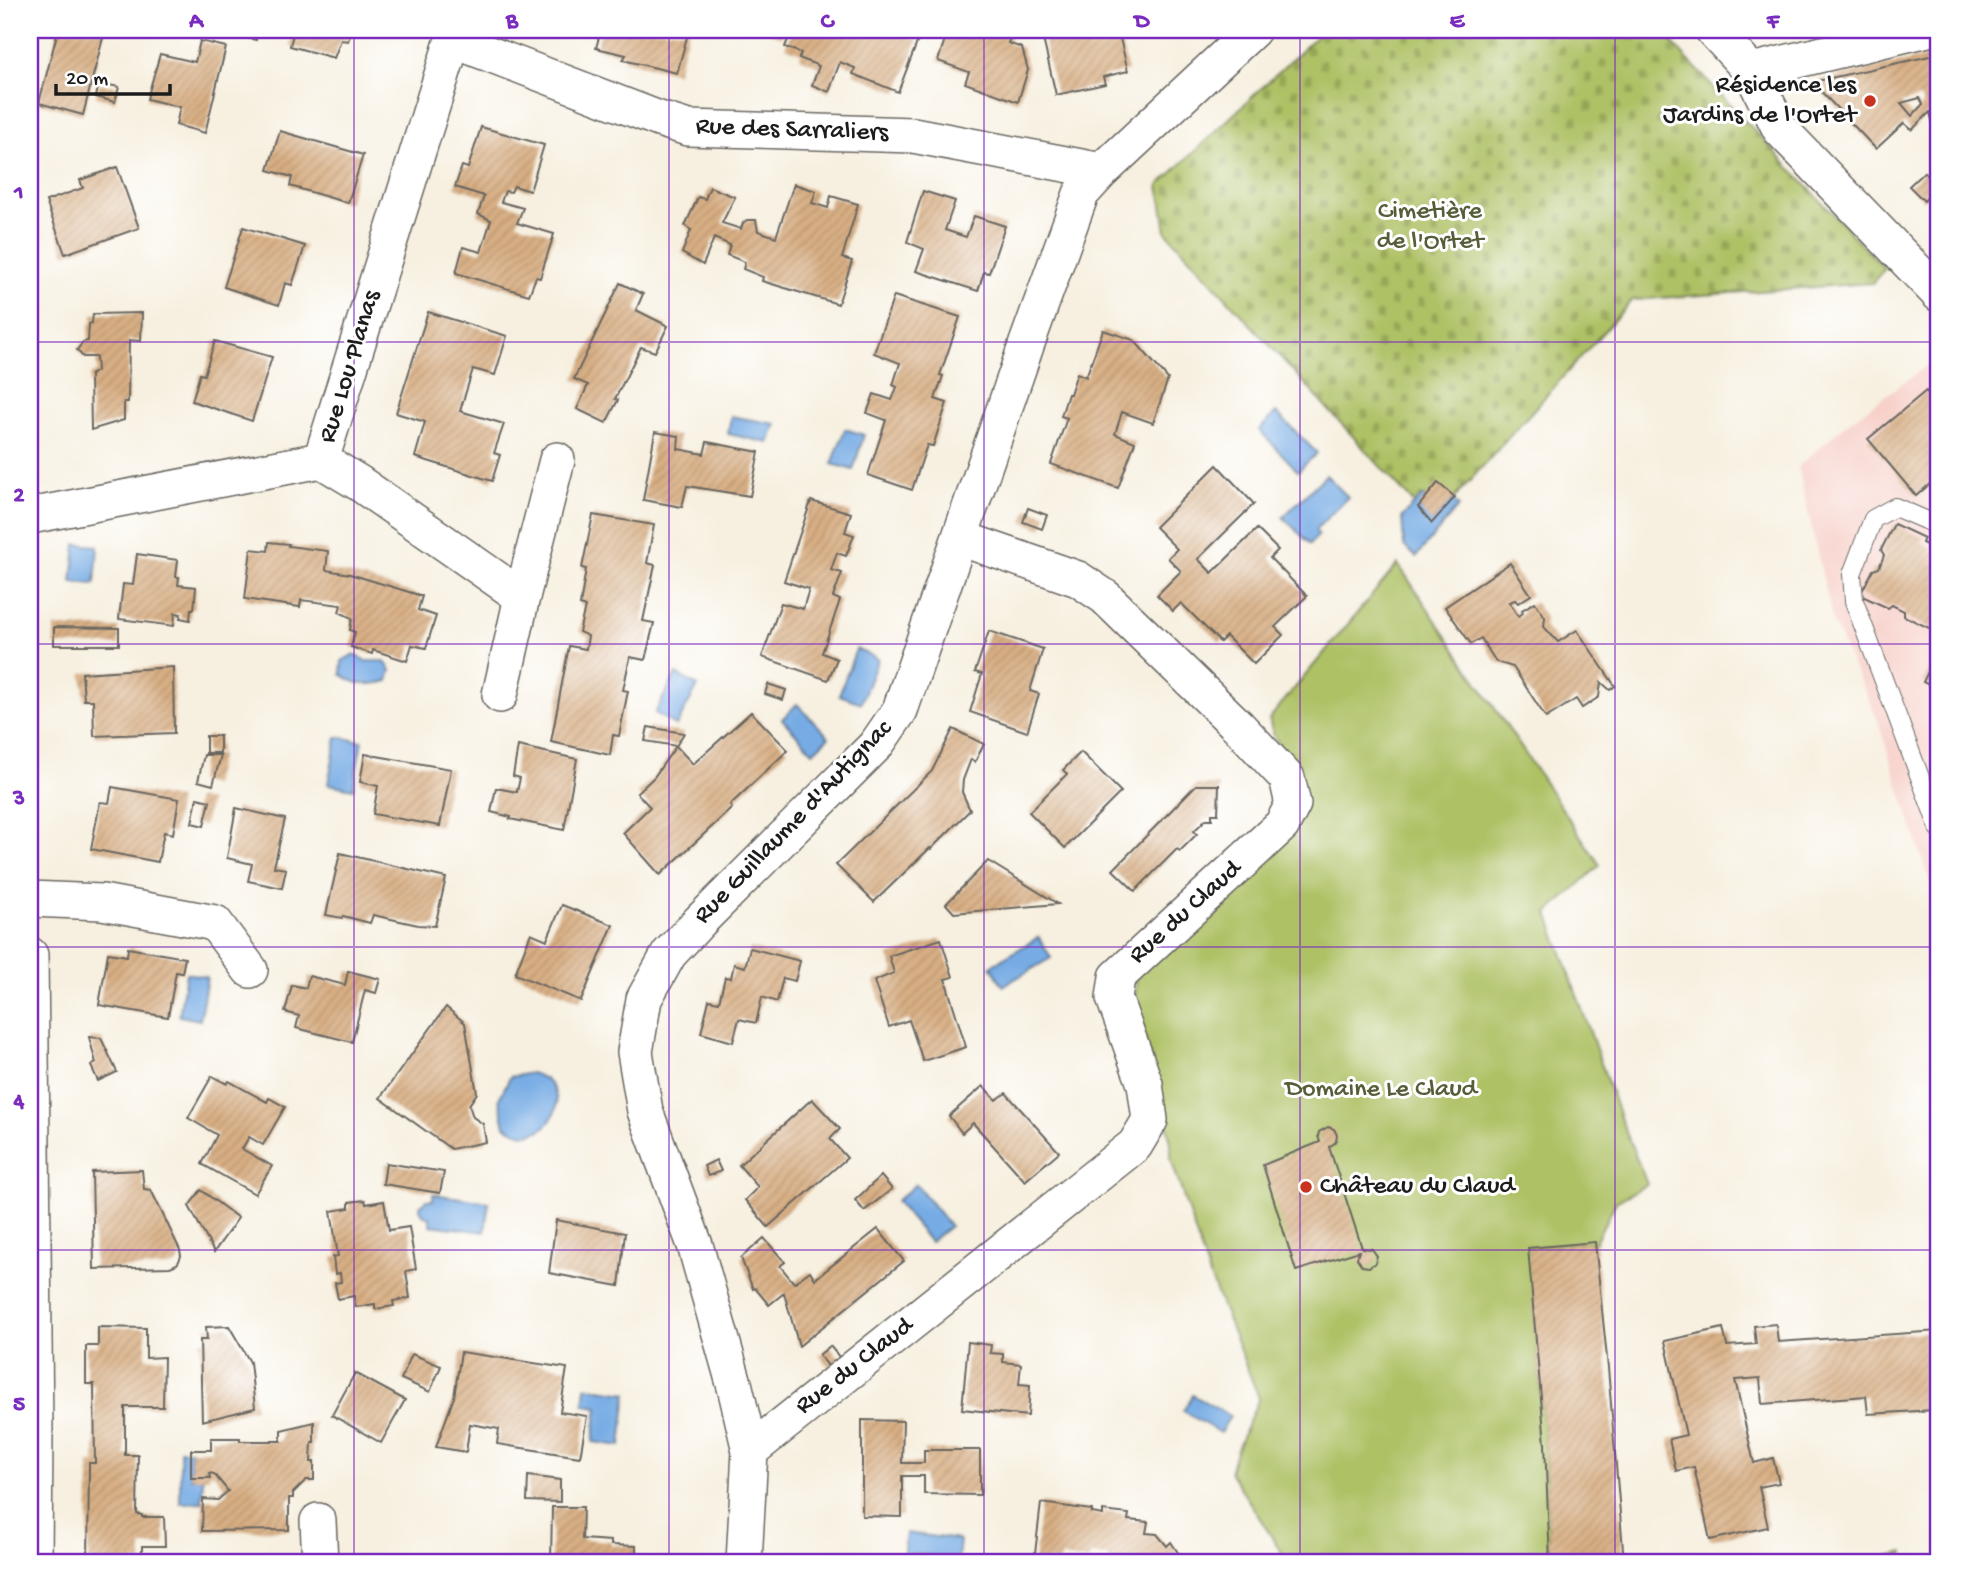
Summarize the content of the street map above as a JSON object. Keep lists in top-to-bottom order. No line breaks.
{"streets":{"street":["Rue des Sarraliers","Rue Lou Planas","Rue Guillaume d'Autignac","Rue du Claud"]},"crossings":[["Rue des Sarraliers","Rue Lou Planas"],["Rue des Sarraliers","Rue Guillaume d'Autignac"],["Rue Guillaume d'Autignac","Rue du Claud"]],"parks":["Cimetière de l'Ortet","Domaine Le Claud"],"places":["Résidence les Jardins de l'Ortet","Château du Claud"],"scale_bar":"20 m","grid":{"columns":["A","B","C","D","E","F"],"rows":["1","2","3","4","5"]}}
